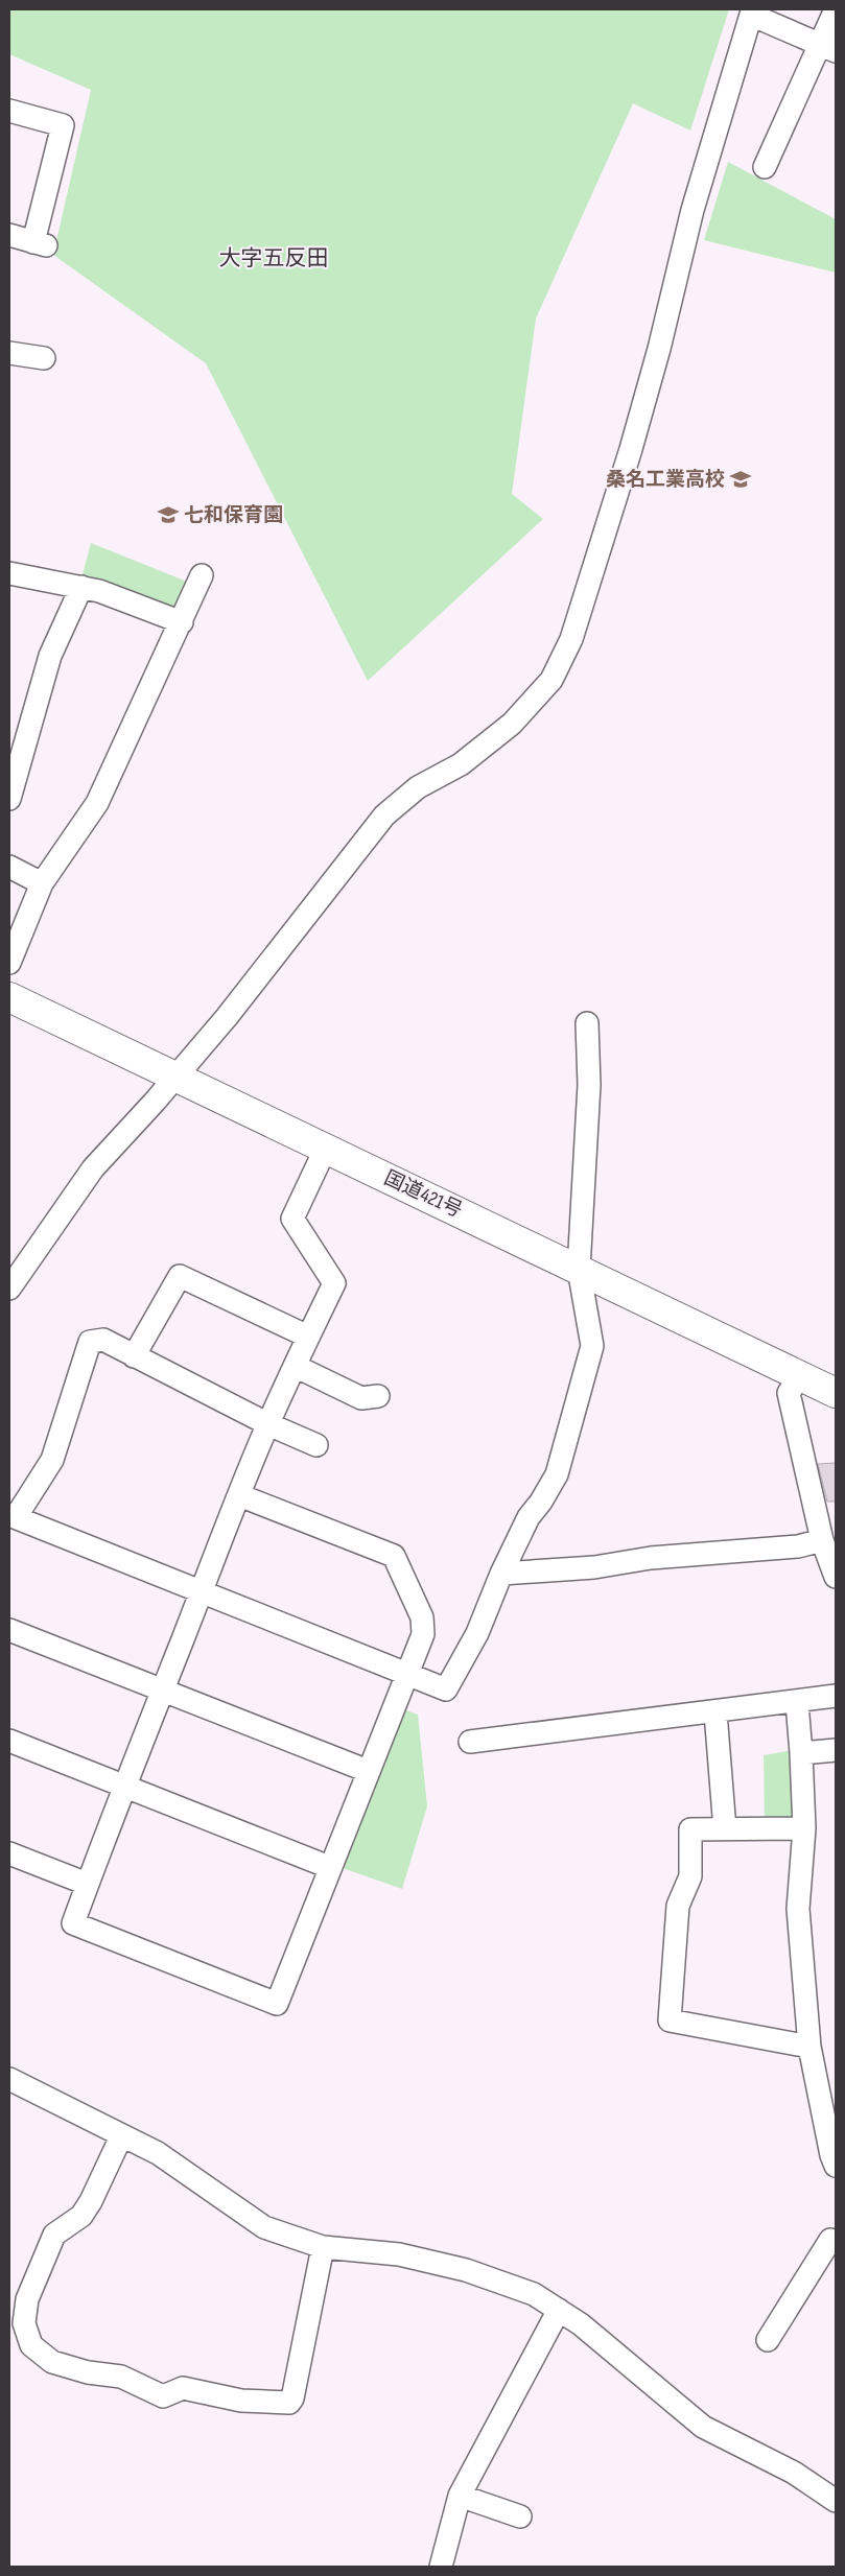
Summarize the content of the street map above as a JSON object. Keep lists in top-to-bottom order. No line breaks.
{"streets":{"highway":["国道421号"]},"districts":["大字五反田"],"places":{"school or university":["桑名工業高校","七和保育園"]}}
